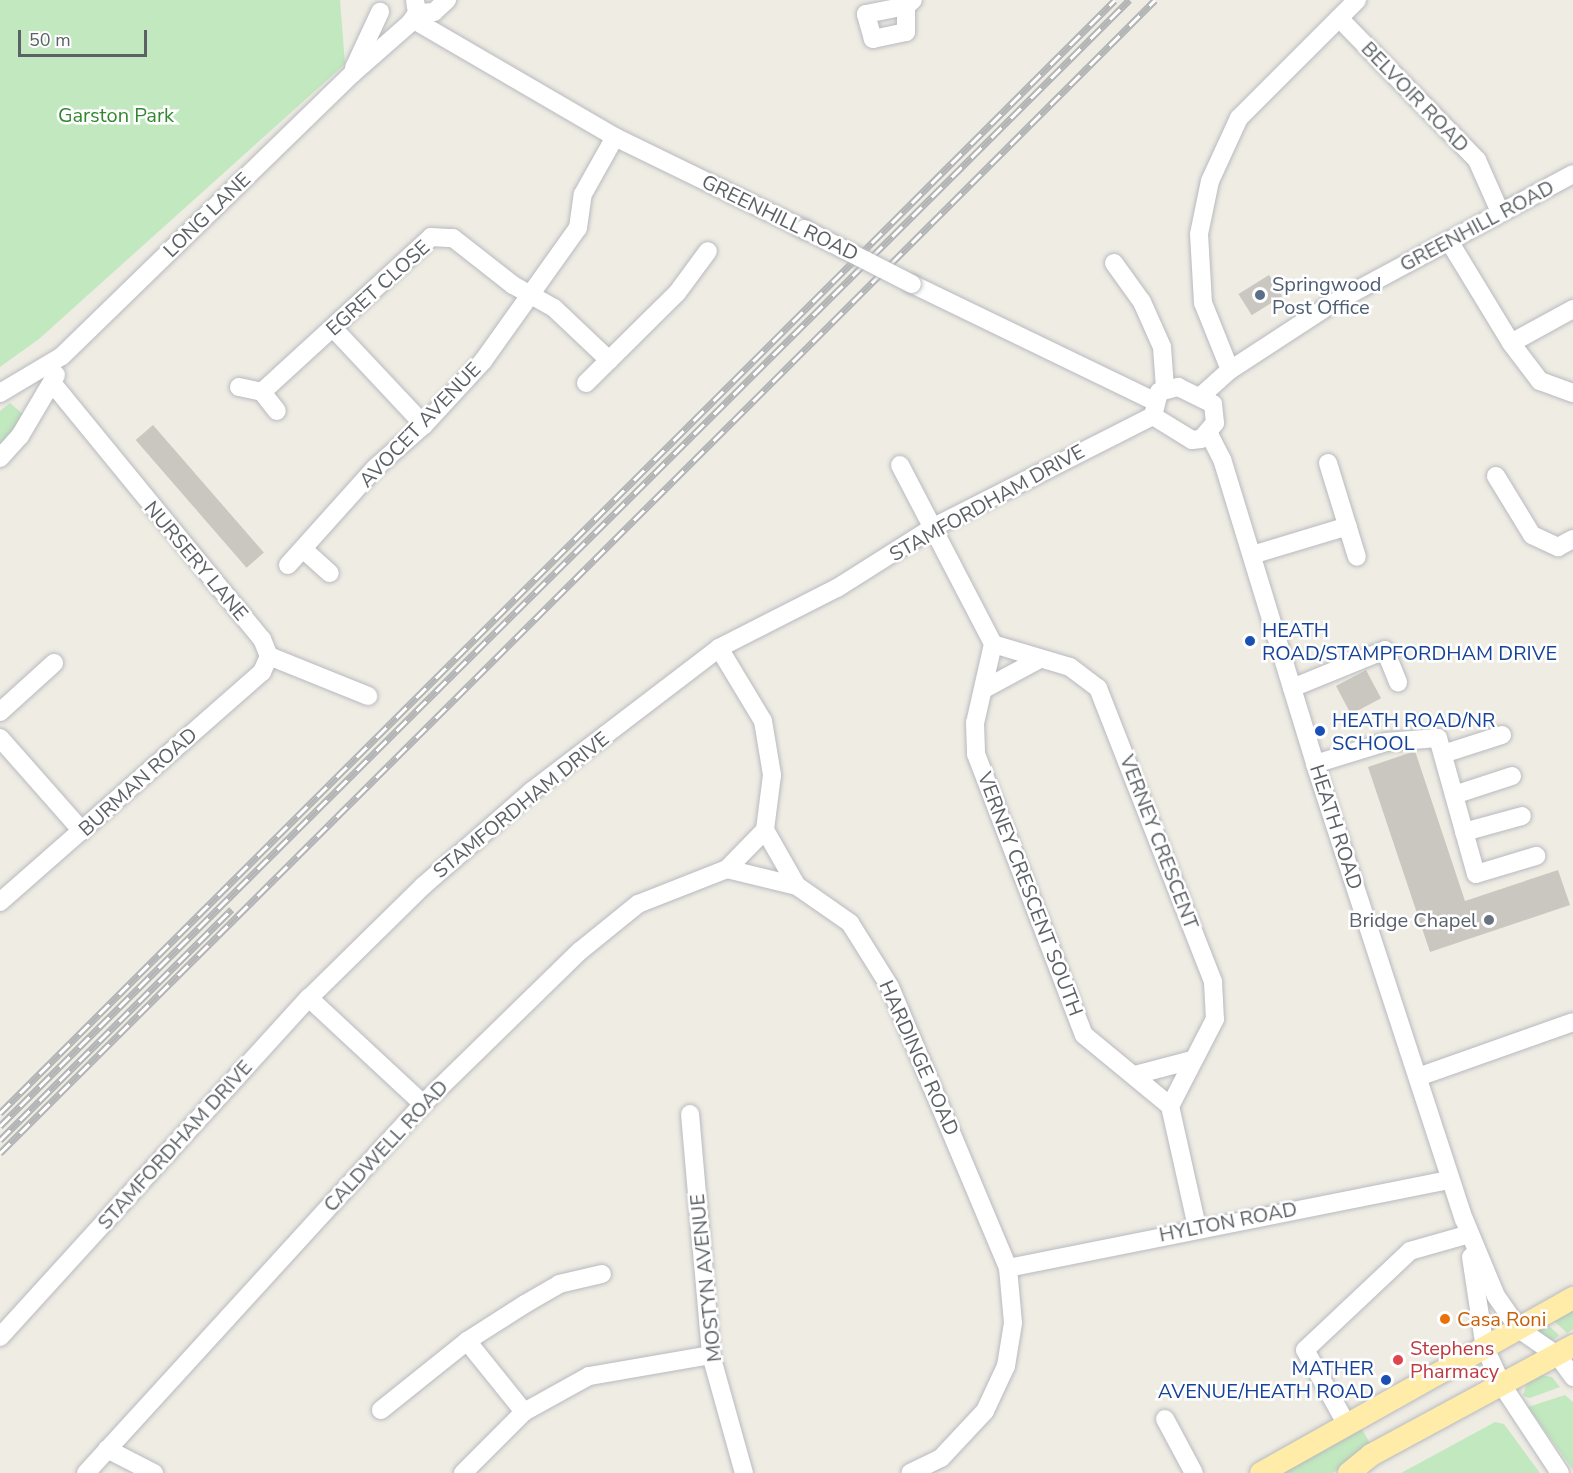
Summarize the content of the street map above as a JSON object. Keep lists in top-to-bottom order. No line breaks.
{"streets":{"street":["BELVOIR ROAD","LONG LANE","GREENHILL ROAD","EGRET CLOSE","AVOCET AVENUE","STAMFORDHAM DRIVE","NURSERY LANE","BURMAN ROAD","HEATH ROAD","VERNEY CRESCENT","VERNEY CRESCENT SOUTH","HARDINGE ROAD","CALDWELL ROAD","HYLTON ROAD","MOSTYN AVENUE"]},"crossings":[["BELVOIR ROAD","GREENHILL ROAD"],["LONG LANE","GREENHILL ROAD"],["LONG LANE","NURSERY LANE"],["GREENHILL ROAD","AVOCET AVENUE"],["GREENHILL ROAD","STAMFORDHAM DRIVE"],["EGRET CLOSE","AVOCET AVENUE"],["NURSERY LANE","BURMAN ROAD"],["HEATH ROAD","HYLTON ROAD"],["VERNEY CRESCENT","VERNEY CRESCENT SOUTH"],["HARDINGE ROAD","CALDWELL ROAD"],["HARDINGE ROAD","HYLTON ROAD"]],"parks":["Garston Park"],"places":["Springwood Post Office","HEATH ROAD/STAMPFORDHAM DRIVE","HEATH ROAD/NR SCHOOL","Bridge Chapel","Casa Roni","Stephens Pharmacy","MATHER AVENUE/HEATH ROAD"],"scale_bar":"50 m"}
